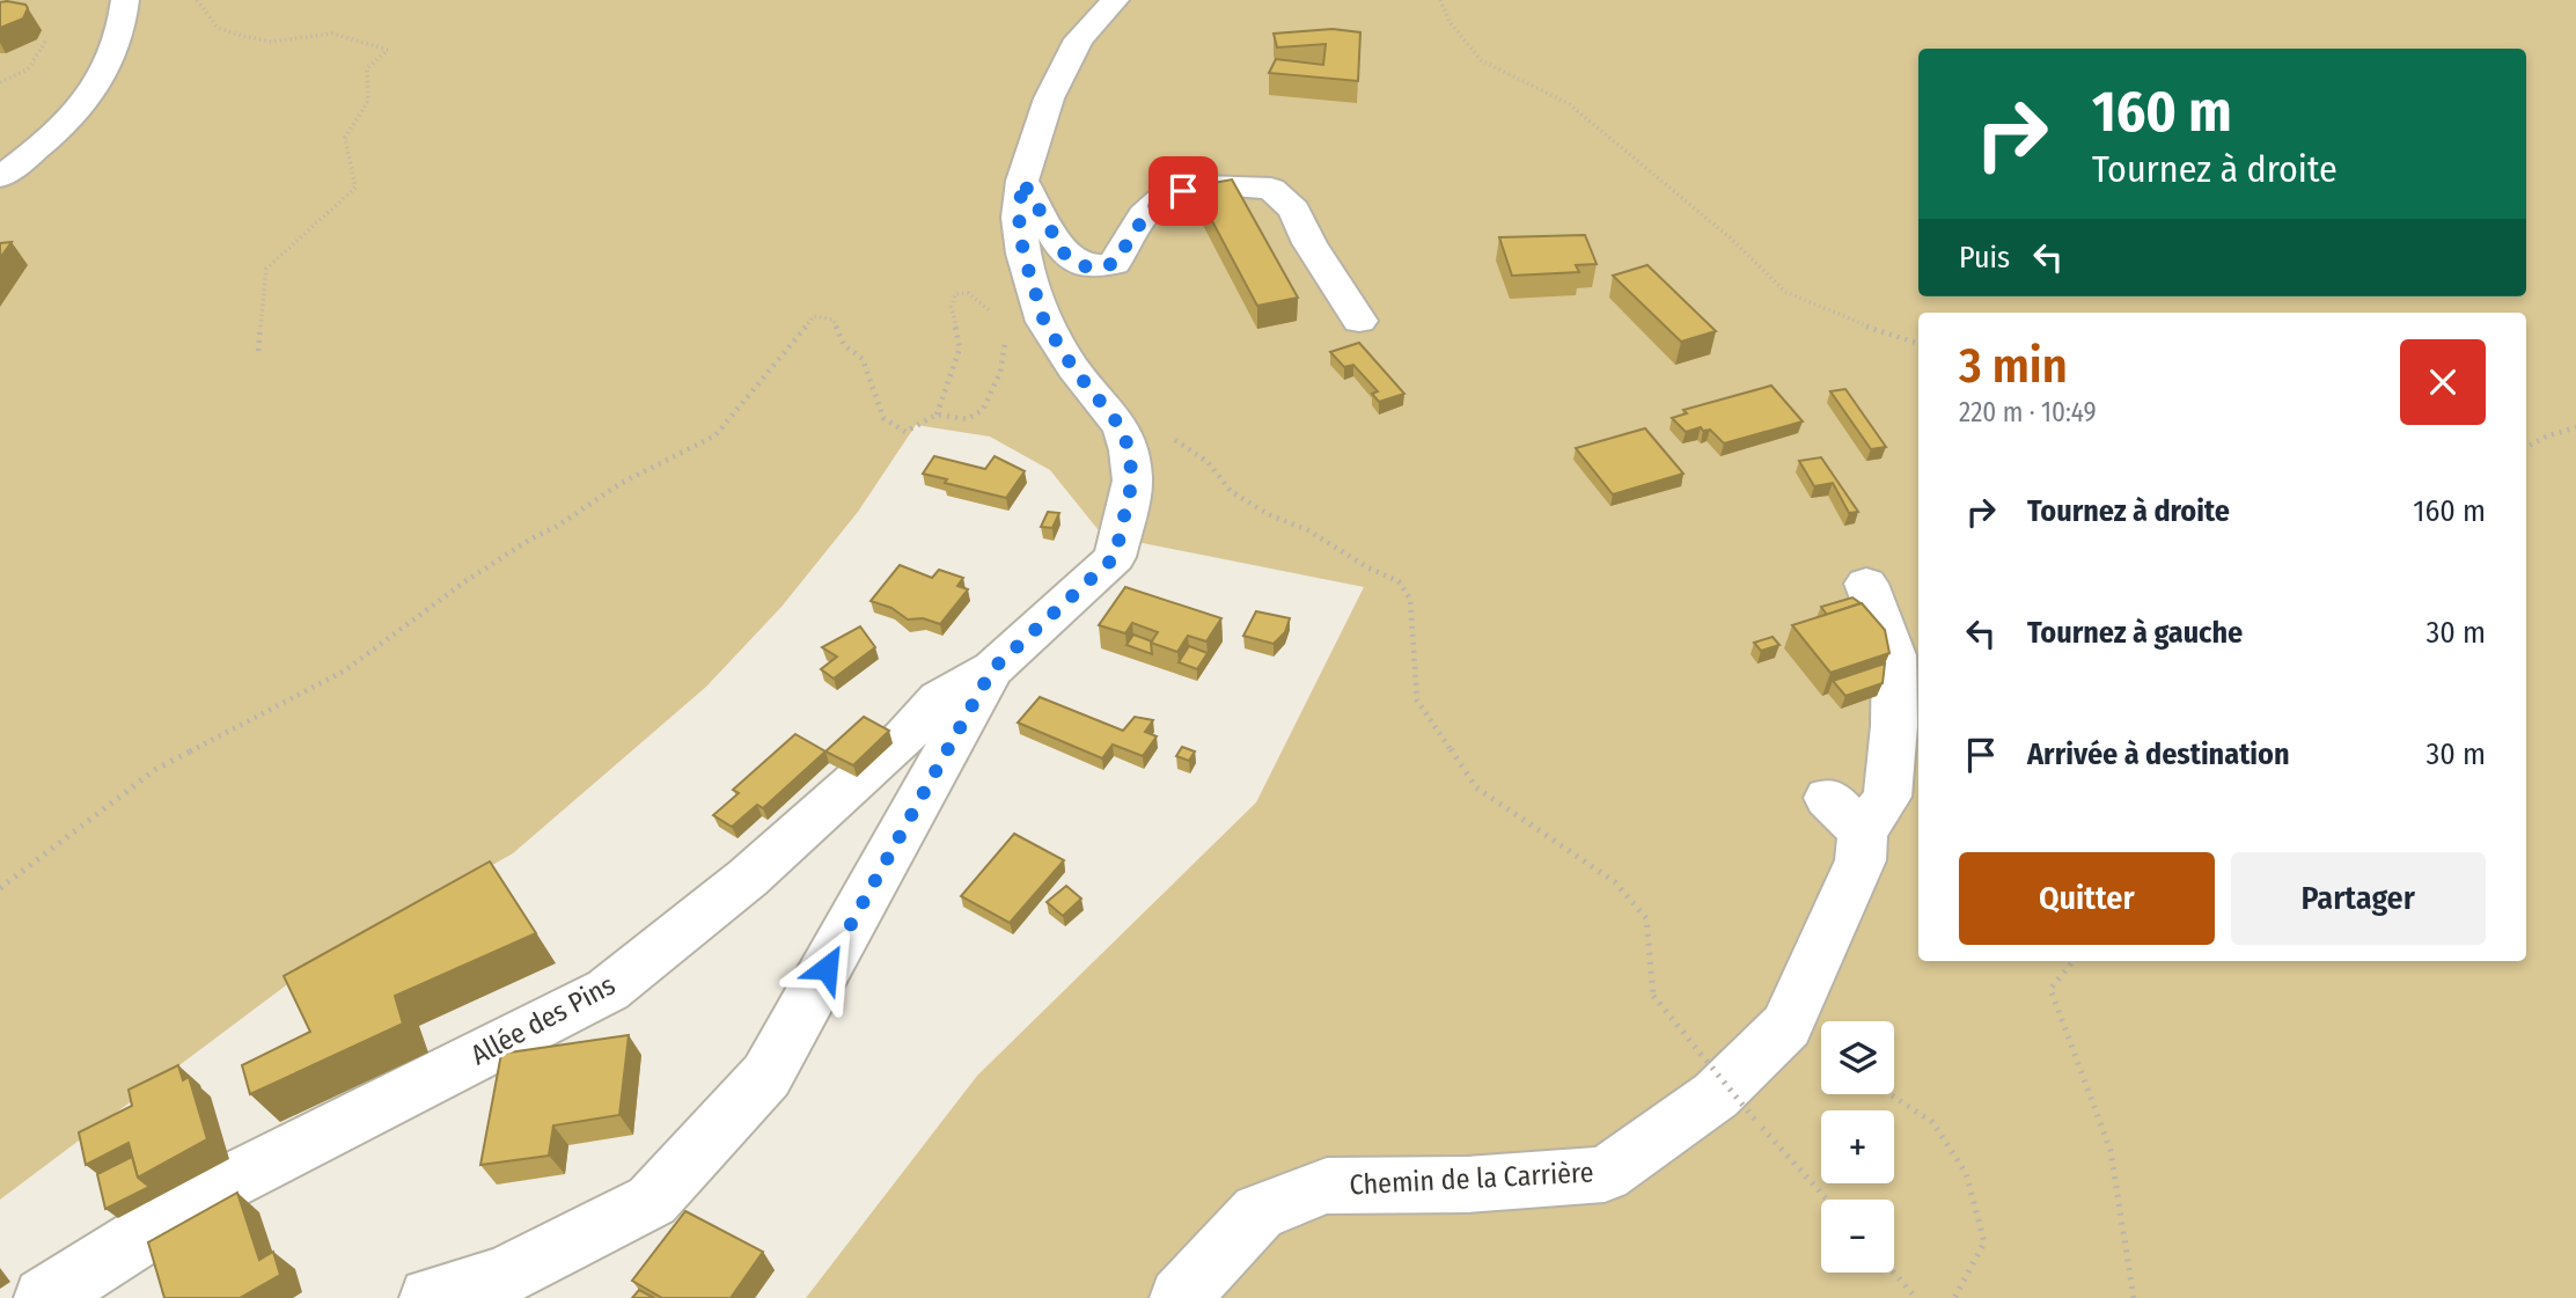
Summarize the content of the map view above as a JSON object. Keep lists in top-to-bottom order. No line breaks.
{"streets":{"street":["Allée des Pins","Chemin de la Carrière"]},"page":{"turn":["160 m","Tournez à droite"],"then":"Puis","heading":["3 min","220 m · 10:49"],"list":[{"name":"Tournez à droite","value":"160 m"},{"name":"Tournez à gauche","value":"30 m"},{"name":"Arrivée à destination","value":"30 m"}],"buttons":["Quitter","Partager"],"map_buttons":["+","−"]}}
